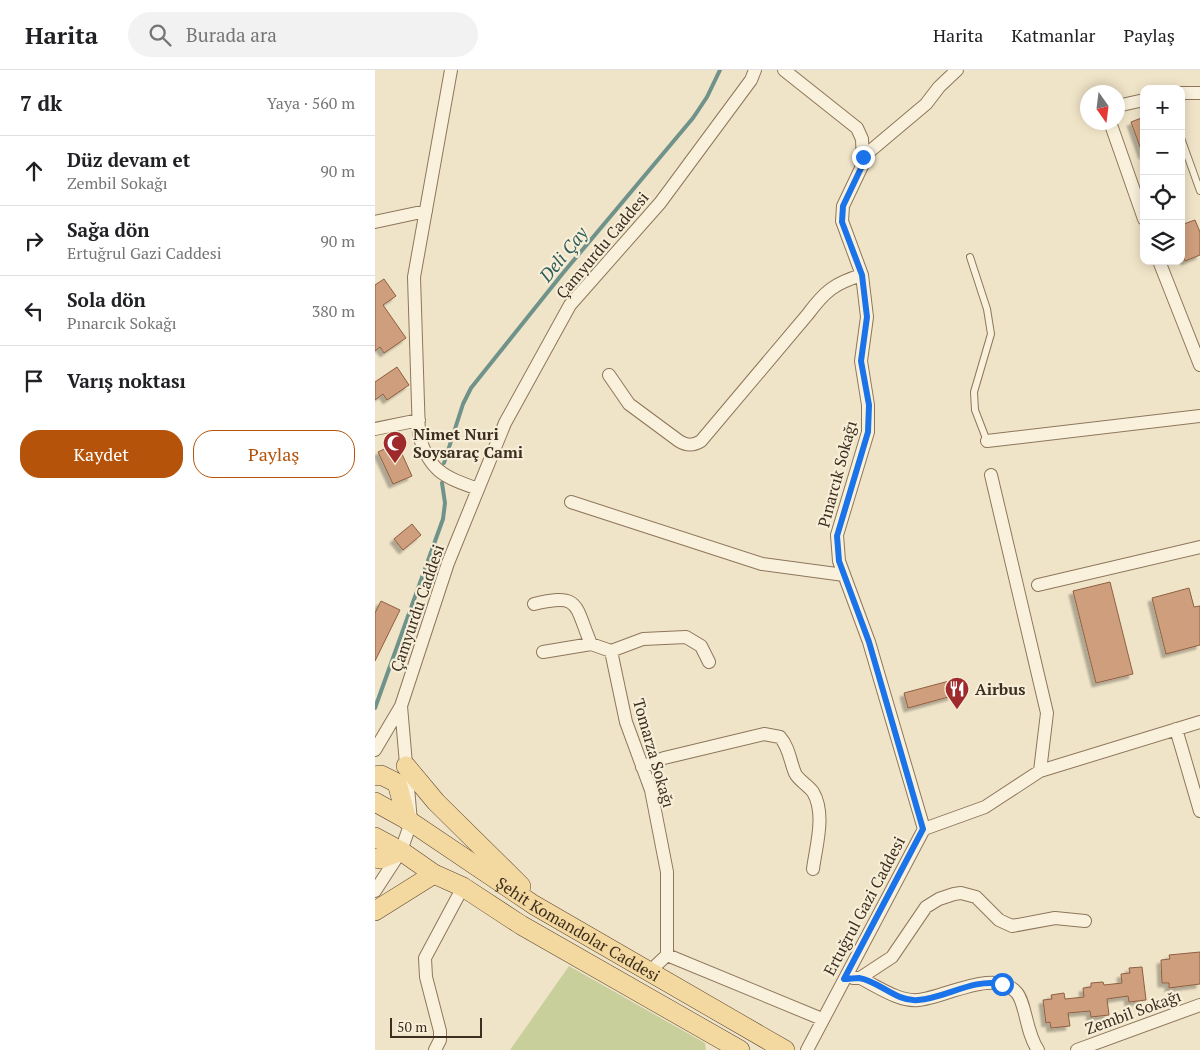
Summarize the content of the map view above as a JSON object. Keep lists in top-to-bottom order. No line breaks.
{"streets":{"main road":["Şehit Komandolar Caddesi"],"street":["Çamyurdu Caddesi","Pınarcık Sokağı","Tomarza Sokağı","Ertuğrul Gazi Caddesi","Zembil Sokağı"]},"crossings":[["Çamyurdu Caddesi","Şehit Komandolar Caddesi"],["Pınarcık Sokağı","Ertuğrul Gazi Caddesi"]],"water":["Deli Çay"],"places":{"mosque":["Nimet Nuri Soysaraç Cami"],"restaurant":["Airbus"]},"scale_bar":"50 m","north":"bottom","page":{"header":"Harita","search":"Burada ara","nav":["Harita","Katmanlar","Paylaş"],"heading":["7 dk","Yaya · 560 m"],"map_buttons":["+","−"],"list":[["Düz devam et","Zembil Sokağı","90 m"],["Sağa dön","Ertuğrul Gazi Caddesi","90 m"],["Sola dön","Pınarcık Sokağı","380 m"],"Varış noktası"],"buttons":["Kaydet","Paylaş"],"scale":"50 m"}}
